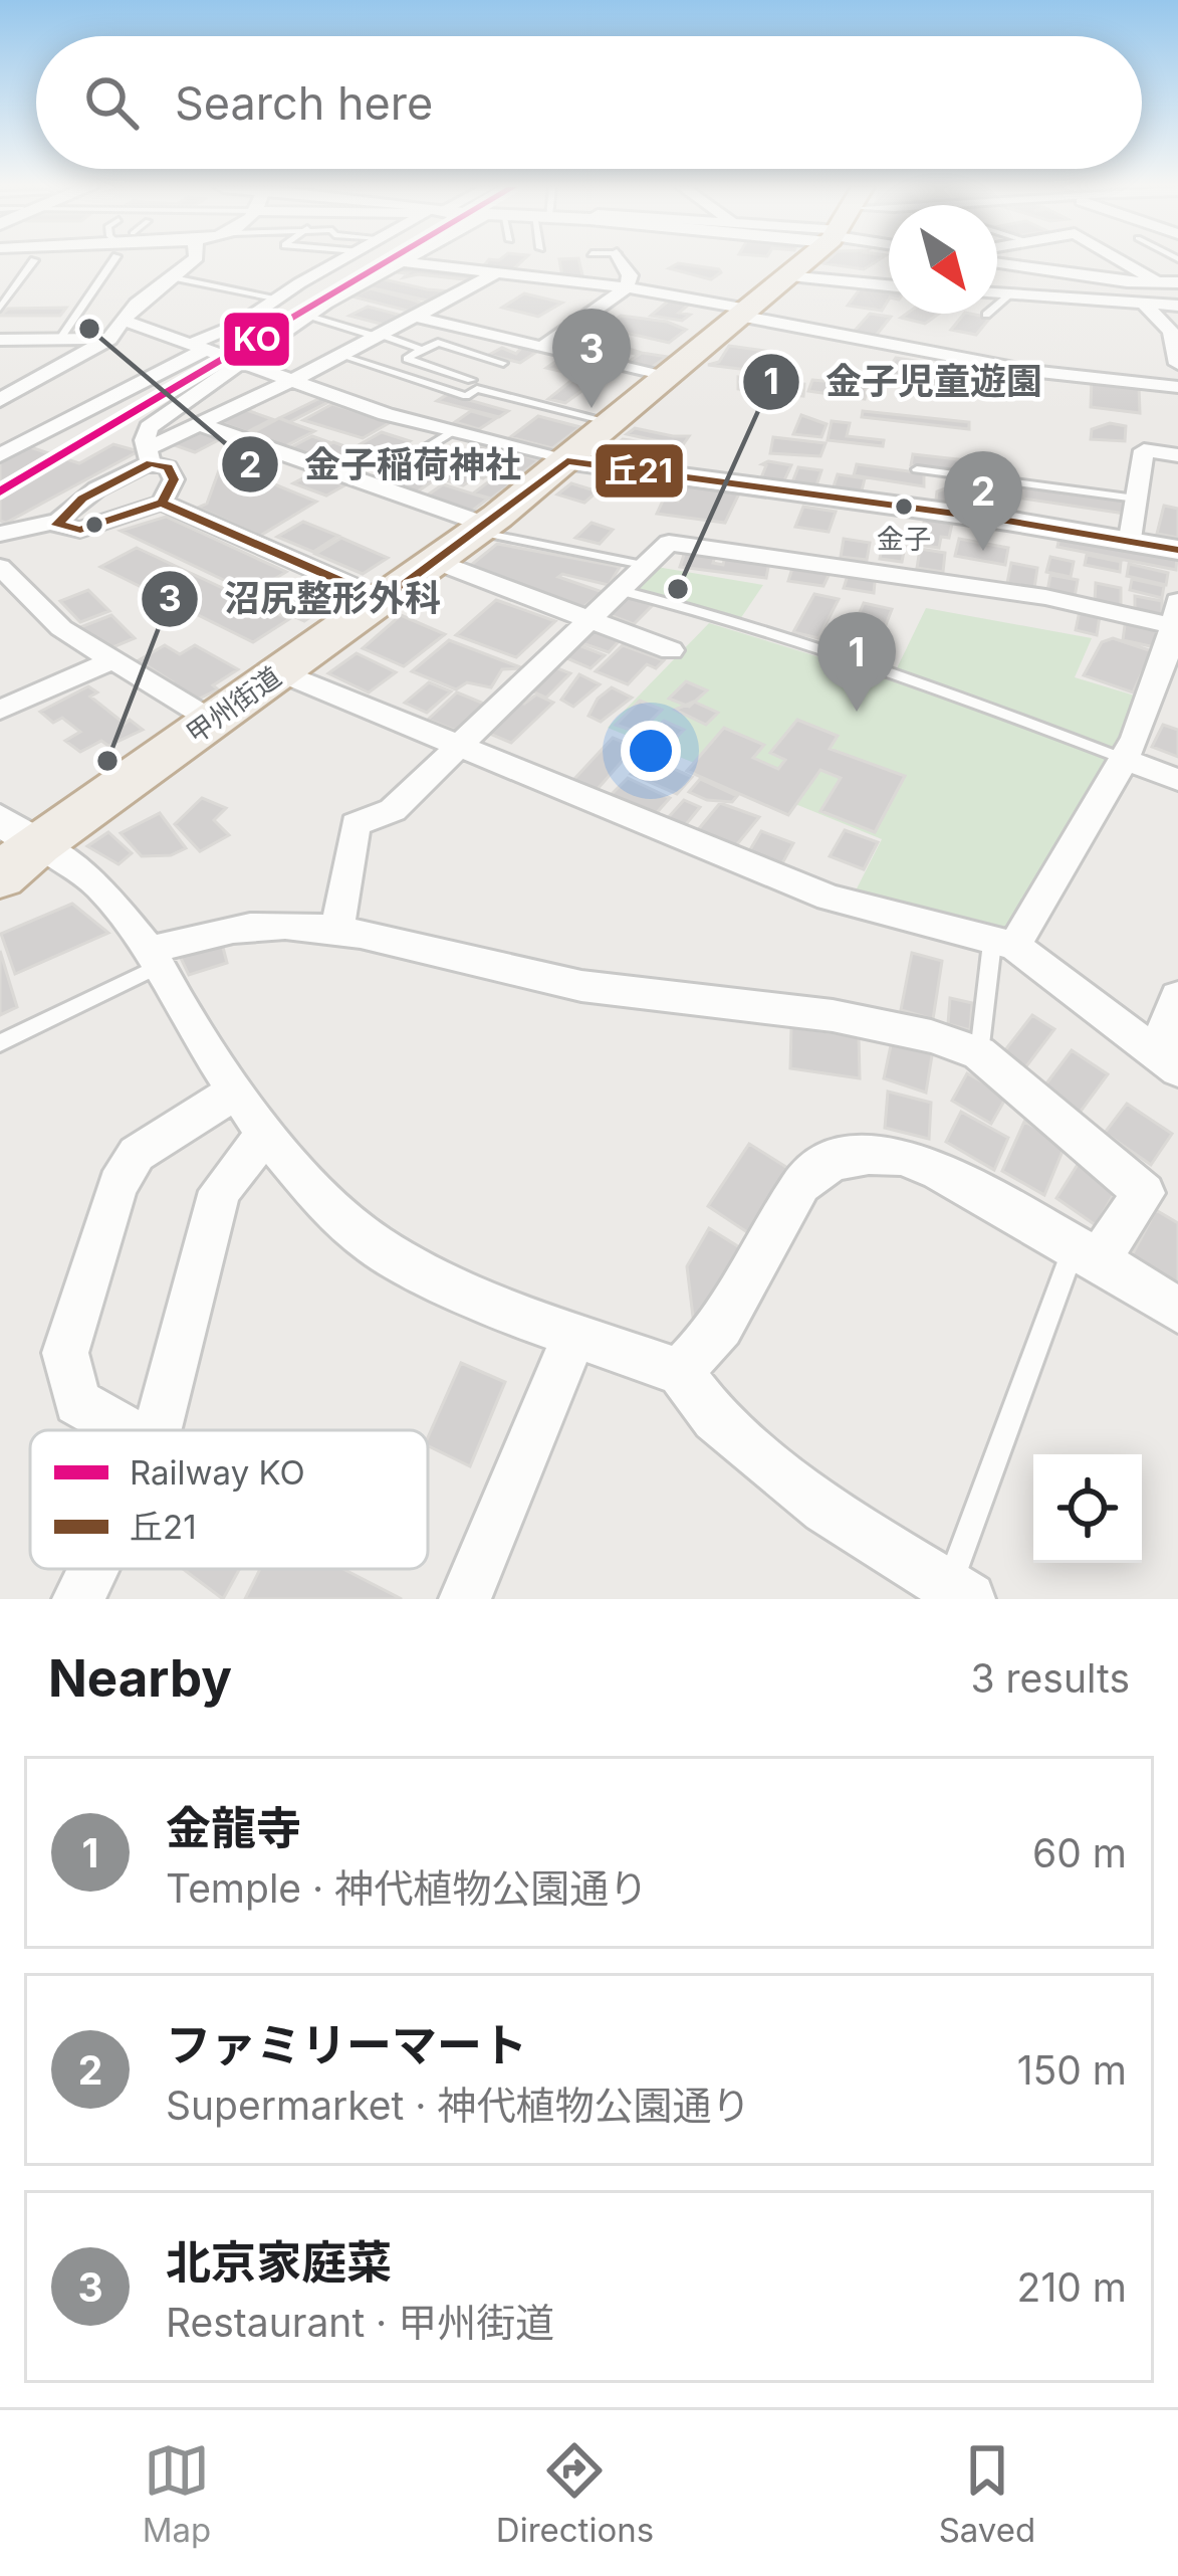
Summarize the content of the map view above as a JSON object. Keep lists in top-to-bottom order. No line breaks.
{"streets":{"highway":["甲州街道"]},"places":["金子稲荷神社","金子","金子児童遊園","沼尻整形外科"],"lines":["rail line KO","transit line 丘21"],"legend":["Railway KO","丘21"],"north":"bottom right","page":{"search":"Search here","pins":["3","2","1"],"heading":["Nearby","3 results"],"list":[{"mark":"1","name":"金龍寺","note":"Temple · 神代植物公園通り","value":"60 m"},{"mark":"2","name":"ファミリーマート","note":"Supermarket · 神代植物公園通り","value":"150 m"},{"mark":"3","name":"北京家庭菜","note":"Restaurant · 甲州街道","value":"210 m"}],"nav":["Map","Directions","Saved"]}}
